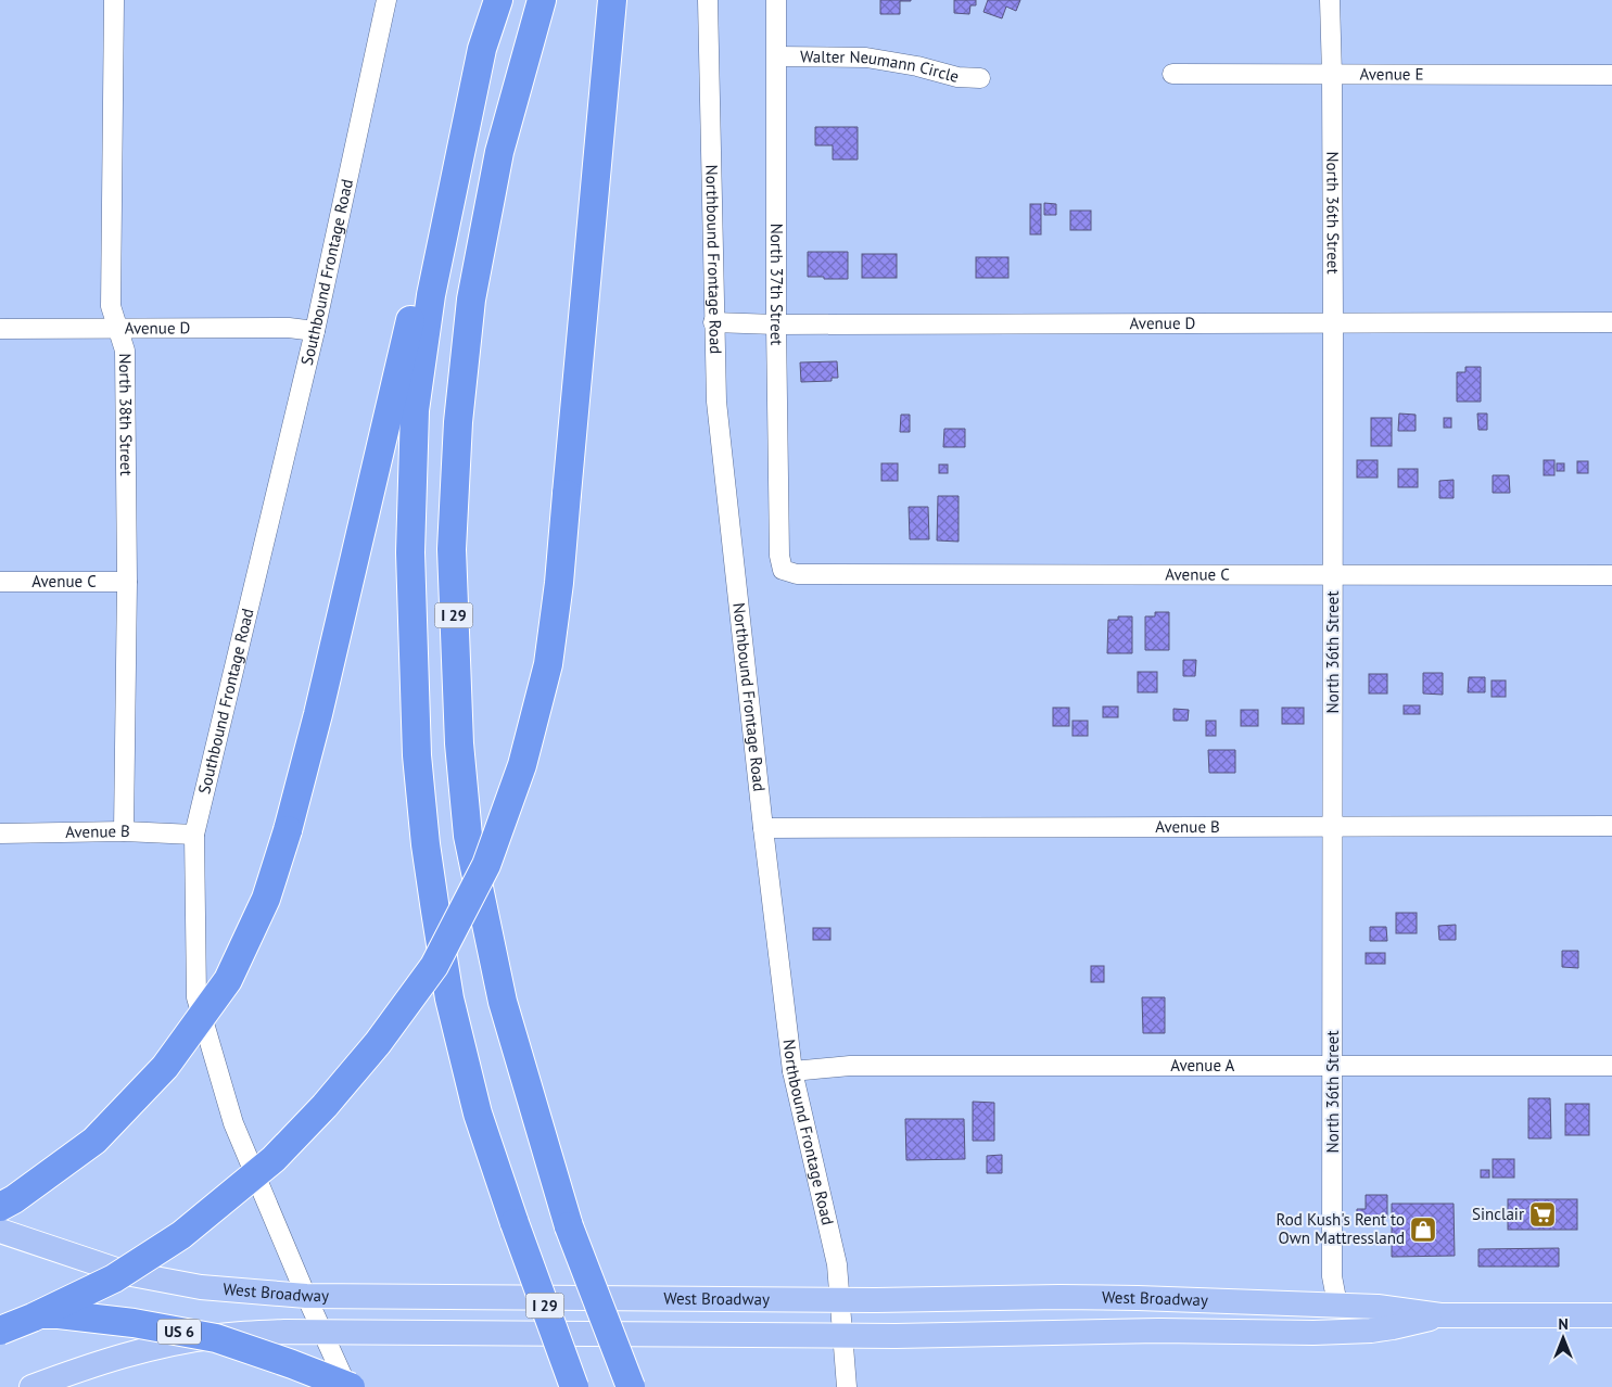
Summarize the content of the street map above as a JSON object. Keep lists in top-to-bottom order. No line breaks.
{"streets":{"highway":["I 29","US 6"],"main road":["West Broadway"],"street":["Walter Neumann Circle","Avenue E","North 36th Street","Northbound Frontage Road","Southbound Frontage Road","North 37th Street","Avenue D","North 38th Street","Avenue C","Avenue B","Avenue A"]},"crossings":[["Walter Neumann Circle","North 37th Street"],["Avenue E","North 36th Street"],["North 36th Street","Avenue D"],["North 36th Street","Avenue C"],["North 36th Street","Avenue B"],["North 36th Street","Avenue A"],["North 36th Street","West Broadway"],["Northbound Frontage Road","Avenue D"],["Northbound Frontage Road","Avenue B"],["Northbound Frontage Road","Avenue A"],["Northbound Frontage Road","West Broadway"],["Southbound Frontage Road","Avenue D"],["Southbound Frontage Road","Avenue B"],["Southbound Frontage Road","West Broadway"],["Southbound Frontage Road","US 6"],["North 37th Street","Avenue D"],["North 37th Street","Avenue C"],["Avenue D","North 38th Street"],["North 38th Street","Avenue C"],["North 38th Street","Avenue B"]],"places":{"supermarket":["Sinclair"],"shop":["Rod Kush's Rent to Own Mattressland"]},"north":"top"}
